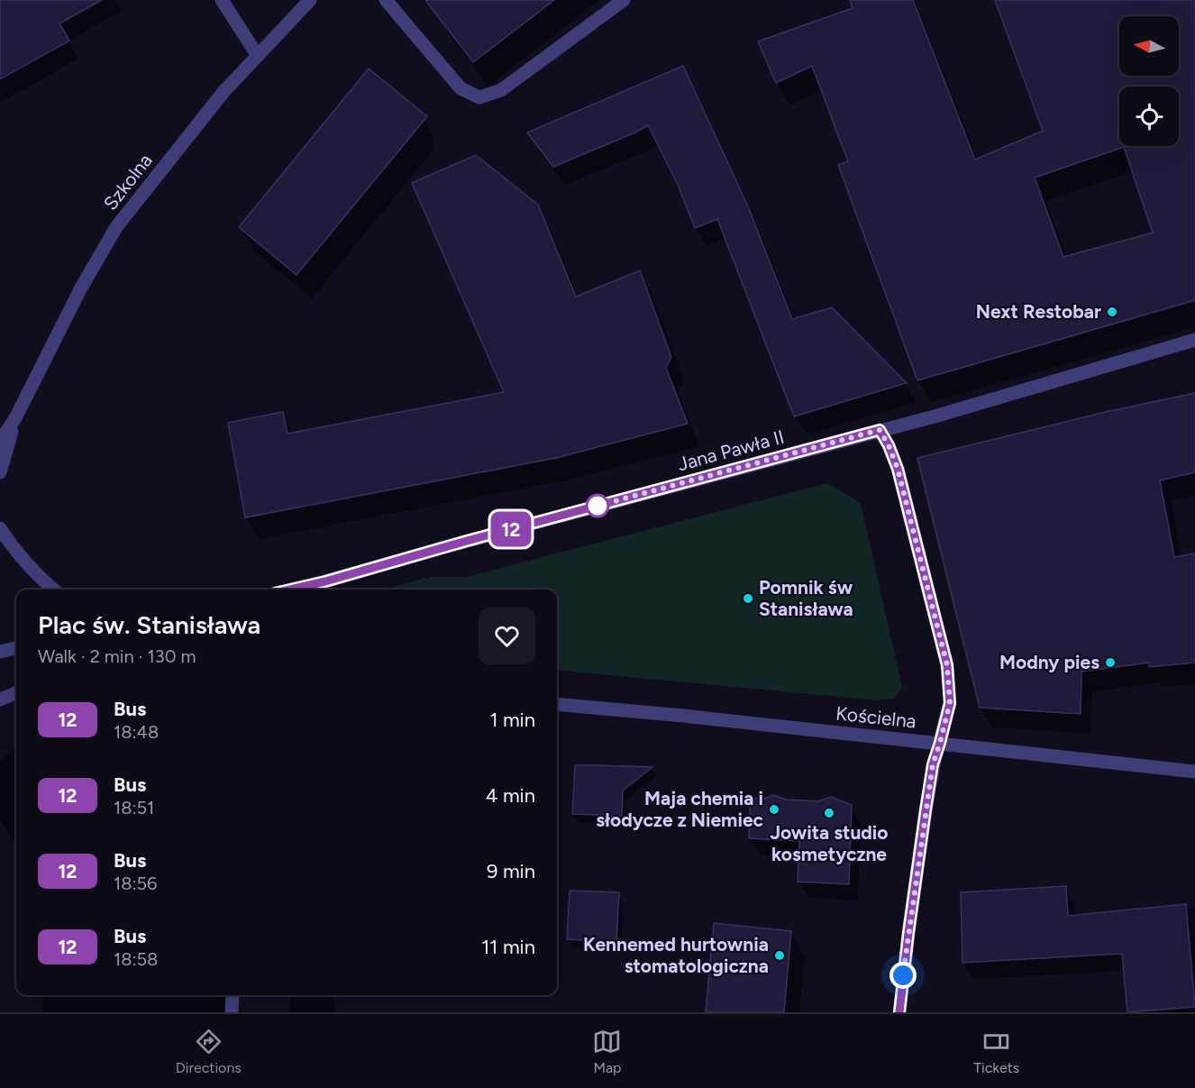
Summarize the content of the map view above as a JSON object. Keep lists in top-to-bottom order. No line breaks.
{"streets":{"street":["Szkolna","Jana Pawła II","Kościelna"]},"places":["Next Restobar","Pomnik św Stanisława","Modny pies","Maja chemia i słodycze z Niemiec","Jowita studio kosmetyczne","Kennemed hurtownia stomatologiczna"],"lines":["bus line 12"],"north":"left","page":{"on_map":"12","heading":["Plac św. Stanisława","Walk · 2 min · 130 m"],"list":[{"mark":"12","name":"Bus","note":"18:48","value":"1 min"},{"mark":"12","name":"Bus","note":"18:51","value":"4 min"},{"mark":"12","name":"Bus","note":"18:56","value":"9 min"},{"mark":"12","name":"Bus","note":"18:58","value":"11 min"}],"tabs":["Directions","Map","Tickets"]}}
